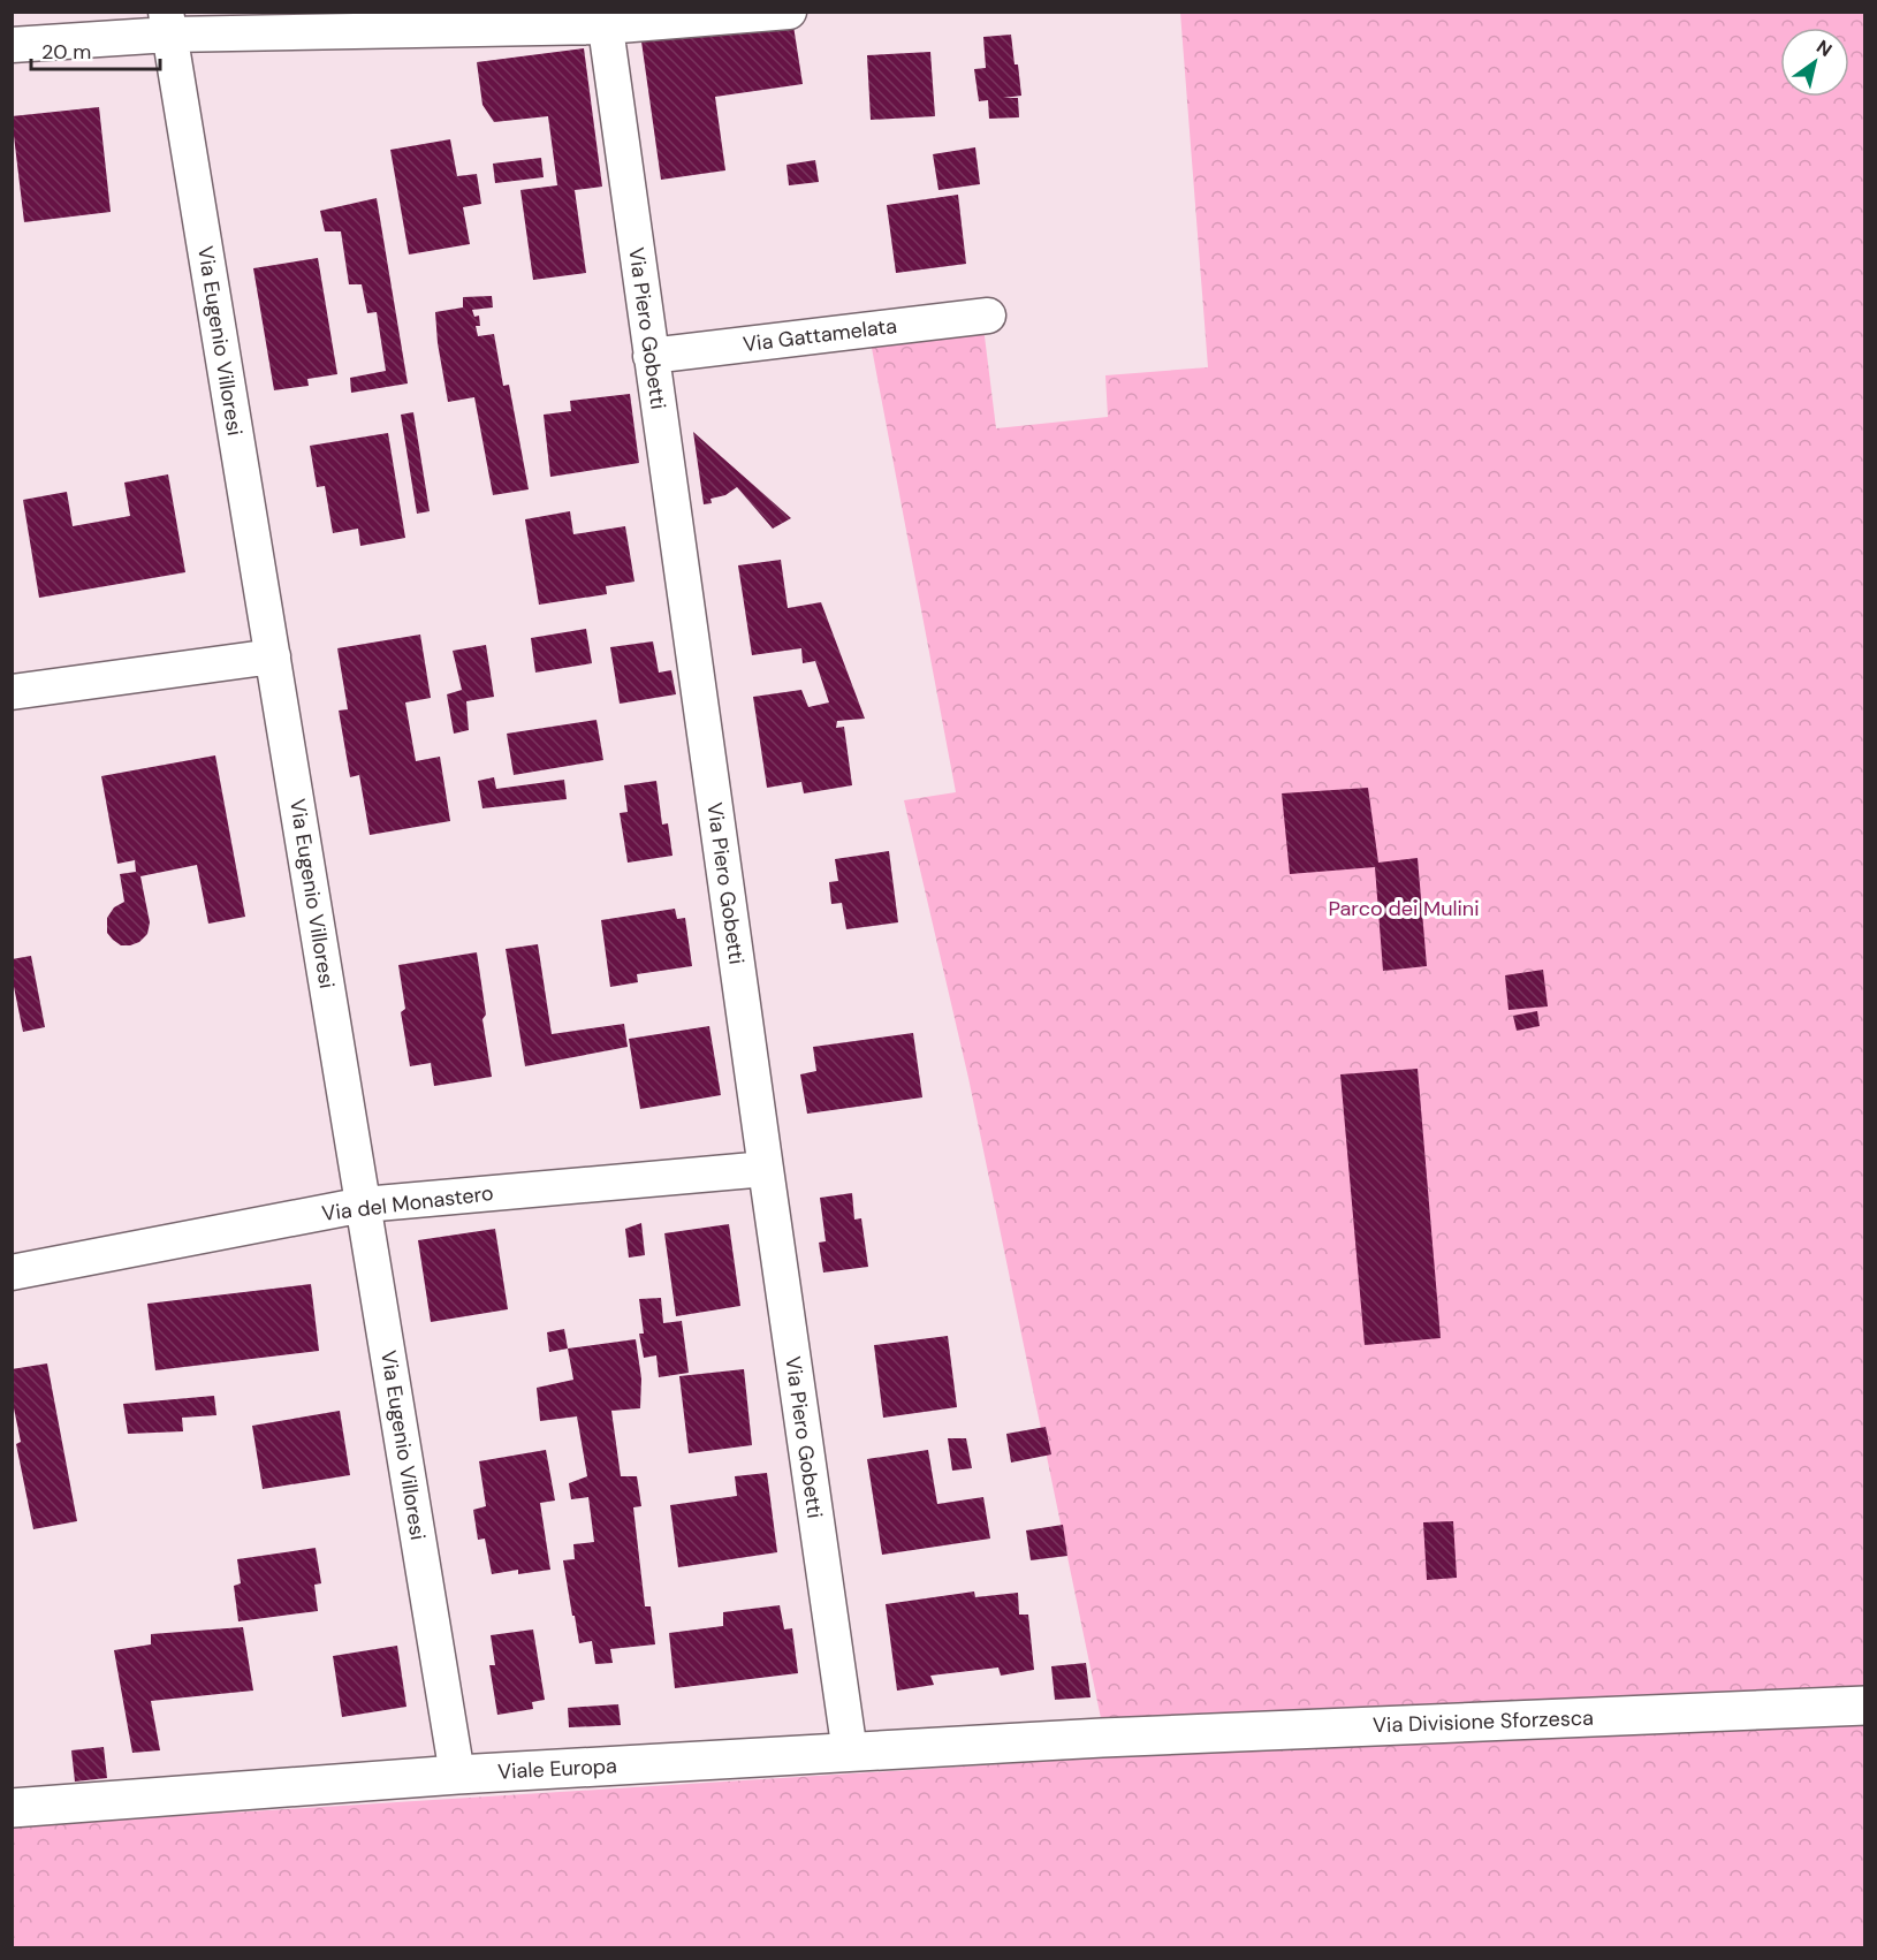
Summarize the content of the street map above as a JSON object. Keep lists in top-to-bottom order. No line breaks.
{"streets":{"street":["Via Piero Gobetti","Via Gattamelata","Via Eugenio Villoresi","Via del Monastero","Via Divisione Sforzesca","Viale Europa"]},"crossings":[["Via Piero Gobetti","Via Gattamelata"],["Via Piero Gobetti","Via del Monastero"],["Via Piero Gobetti","Viale Europa"],["Via Eugenio Villoresi","Via del Monastero"],["Via Eugenio Villoresi","Viale Europa"],["Via Divisione Sforzesca","Viale Europa"]],"parks":["Parco dei Mulini"],"scale_bar":"20 m","north":"top right"}
